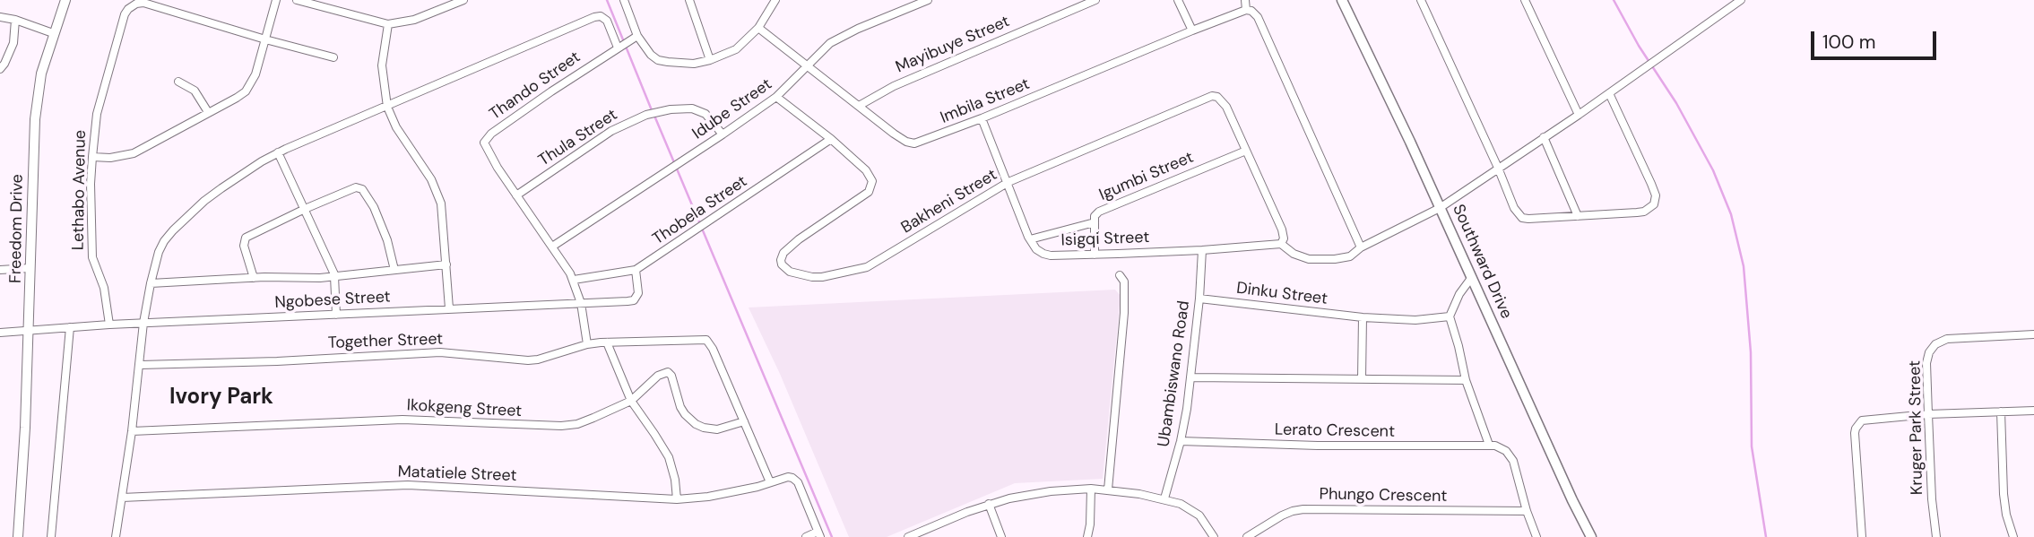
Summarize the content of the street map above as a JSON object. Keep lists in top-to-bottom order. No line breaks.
{"streets":{"main road":["Southward Drive"],"street":["Mayibuye Street","Thando Street","Imbila Street","Idube Street","Thula Street","Igumbi Street","Lethabo Avenue","Bakheni Street","Thobela Street","Freedom Drive","Isigqi Street","Dinku Street","Ngobese Street","Together Street","Ubambiswano Road","Ikokgeng Street","Kruger Park Street","Lerato Crescent","Matatiele Street","Phungo Crescent"]},"crossings":[["Mayibuye Street","Imbila Street"],["Thando Street","Idube Street"],["Thando Street","Thula Street"],["Thando Street","Thobela Street"],["Thando Street","Ngobese Street"],["Imbila Street","Idube Street"],["Idube Street","Thula Street"],["Idube Street","Bakheni Street"],["Igumbi Street","Bakheni Street"],["Igumbi Street","Isigqi Street"],["Lethabo Avenue","Ngobese Street"],["Bakheni Street","Thobela Street"],["Bakheni Street","Isigqi Street"],["Thobela Street","Ngobese Street"],["Freedom Drive","Ngobese Street"],["Isigqi Street","Ubambiswano Road"],["Dinku Street","Ubambiswano Road"],["Together Street","Ikokgeng Street"],["Ubambiswano Road","Lerato Crescent"]],"districts":["Ivory Park"],"scale_bar":"100 m"}
